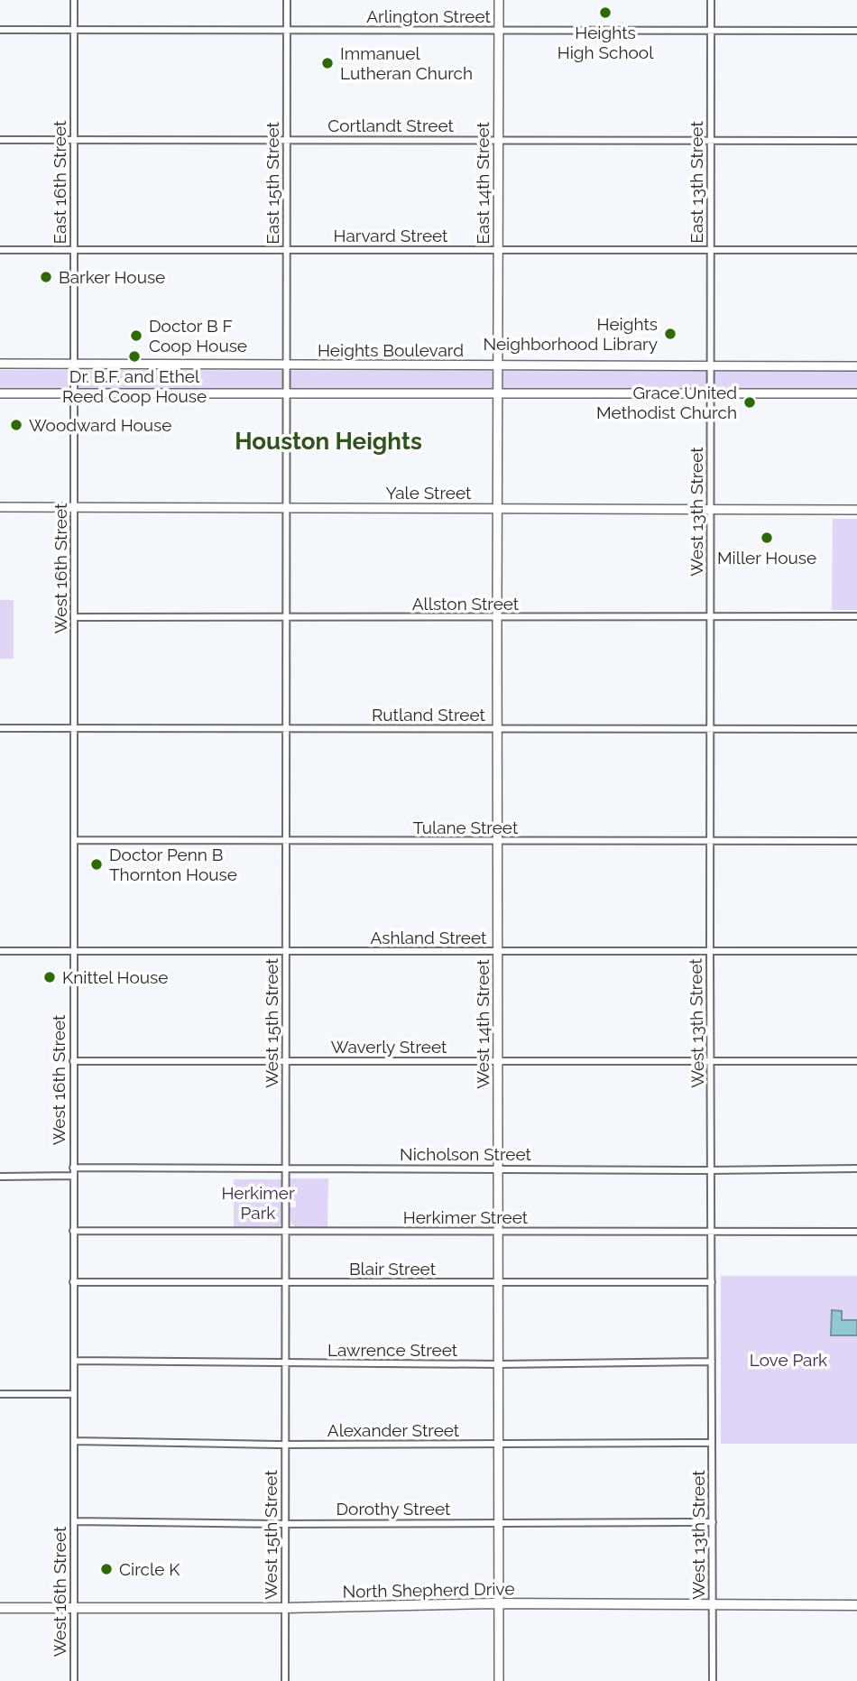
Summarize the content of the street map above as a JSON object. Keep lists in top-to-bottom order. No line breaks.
{"streets":{"main road":["East 14th Street","Heights Boulevard","Yale Street","West 14th Street","North Shepherd Drive"],"street":["Arlington Street","Cortlandt Street","East 16th Street","East 13th Street","East 15th Street","Harvard Street","West 13th Street","West 16th Street","Allston Street","Rutland Street","Tulane Street","Ashland Street","West 15th Street","Waverly Street","Nicholson Street","Herkimer Street","Blair Street","Lawrence Street","Alexander Street","Dorothy Street"]},"crossings":[["Arlington Street","East 16th Street"],["Arlington Street","East 13th Street"],["Arlington Street","East 15th Street"],["Arlington Street","East 14th Street"],["Cortlandt Street","East 16th Street"],["Cortlandt Street","East 13th Street"],["Cortlandt Street","East 15th Street"],["Cortlandt Street","East 14th Street"],["East 16th Street","Harvard Street"],["East 16th Street","Heights Boulevard"],["East 16th Street","West 16th Street"],["East 13th Street","Harvard Street"],["East 13th Street","Heights Boulevard"],["East 13th Street","West 13th Street"],["East 15th Street","Harvard Street"],["East 15th Street","Heights Boulevard"],["East 15th Street","West 15th Street"],["East 14th Street","Harvard Street"],["East 14th Street","Heights Boulevard"],["East 14th Street","West 14th Street"],["Heights Boulevard","West 13th Street"],["Heights Boulevard","West 16th Street"],["Heights Boulevard","West 15th Street"],["Heights Boulevard","West 14th Street"],["Yale Street","West 13th Street"],["Yale Street","West 16th Street"],["Yale Street","West 15th Street"],["Yale Street","West 14th Street"],["West 13th Street","Allston Street"],["West 13th Street","Rutland Street"],["West 13th Street","Tulane Street"],["West 13th Street","Ashland Street"],["West 13th Street","Waverly Street"],["West 13th Street","Nicholson Street"],["West 13th Street","Herkimer Street"],["West 13th Street","Blair Street"],["West 13th Street","Lawrence Street"],["West 13th Street","Alexander Street"],["West 13th Street","Dorothy Street"],["West 13th Street","North Shepherd Drive"],["West 16th Street","Allston Street"],["West 16th Street","Rutland Street"],["West 16th Street","Tulane Street"],["West 16th Street","Ashland Street"],["West 16th Street","Waverly Street"],["West 16th Street","Nicholson Street"],["West 16th Street","Herkimer Street"],["West 16th Street","Blair Street"],["West 16th Street","Lawrence Street"],["West 16th Street","Alexander Street"],["West 16th Street","Dorothy Street"],["West 16th Street","North Shepherd Drive"],["Allston Street","West 15th Street"],["Allston Street","West 14th Street"],["Rutland Street","West 15th Street"],["Rutland Street","West 14th Street"],["Tulane Street","West 15th Street"],["Tulane Street","West 14th Street"],["Ashland Street","West 15th Street"],["Ashland Street","West 14th Street"],["West 15th Street","Waverly Street"],["West 15th Street","Nicholson Street"],["West 15th Street","Herkimer Street"],["West 15th Street","Blair Street"],["West 15th Street","Lawrence Street"],["West 15th Street","Alexander Street"],["West 15th Street","Dorothy Street"],["West 15th Street","North Shepherd Drive"],["West 14th Street","Waverly Street"],["West 14th Street","Nicholson Street"],["West 14th Street","Herkimer Street"],["West 14th Street","Blair Street"],["West 14th Street","Lawrence Street"],["West 14th Street","Alexander Street"],["West 14th Street","Dorothy Street"],["West 14th Street","North Shepherd Drive"]],"districts":["Houston Heights"],"parks":["Herkimer Park","Love Park"],"places":["Heights High School","Immanuel Lutheran Church","Barker House","Heights Neighborhood Library","Doctor B F Coop House","Dr. B.F. and Ethel Reed Coop House","Grace United Methodist Church","Woodward House","Miller House","Doctor Penn B Thornton House","Knittel House","Circle K"]}
